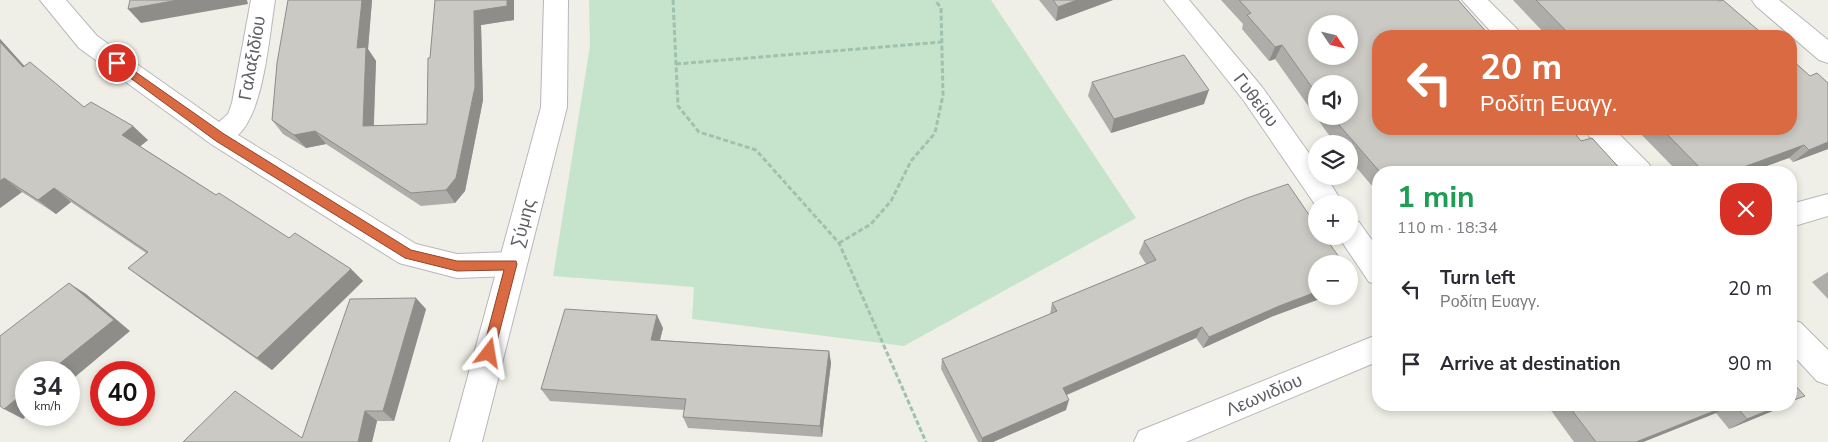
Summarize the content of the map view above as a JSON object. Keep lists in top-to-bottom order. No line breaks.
{"streets":{"street":["Γαλαξιδίου","Γυθείου","Σύμης","Λεωνιδίου"]},"north":"bottom right","page":{"map_buttons":["+","−"],"turn":["20 m","Ροδίτη Ευαγγ."],"heading":["1 min","110 m · 18:34"],"list":[{"name":"Turn left","note":"Ροδίτη Ευαγγ.","value":"20 m"},{"name":"Arrive at destination","value":"90 m"}],"speed":"34 km/h","limit":"40"}}
